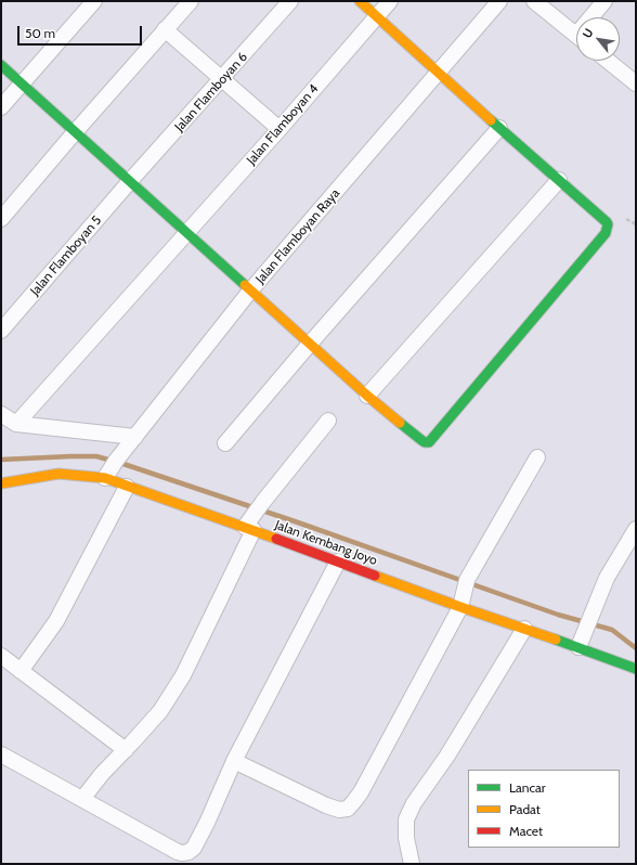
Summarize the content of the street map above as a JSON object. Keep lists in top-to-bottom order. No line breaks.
{"streets":{"street":["Jalan Flamboyan 6","Jalan Flamboyan 4","Jalan Flamboyan Raya","Jalan Flamboyan 5","Jalan Kembang Joyo"]},"crossings":[["Jalan Flamboyan 6","Jalan Flamboyan 5"],["Jalan Flamboyan Raya","Jalan Kembang Joyo"]],"legend":["Lancar","Padat","Macet"],"scale_bar":"50 m","north":"top left"}
